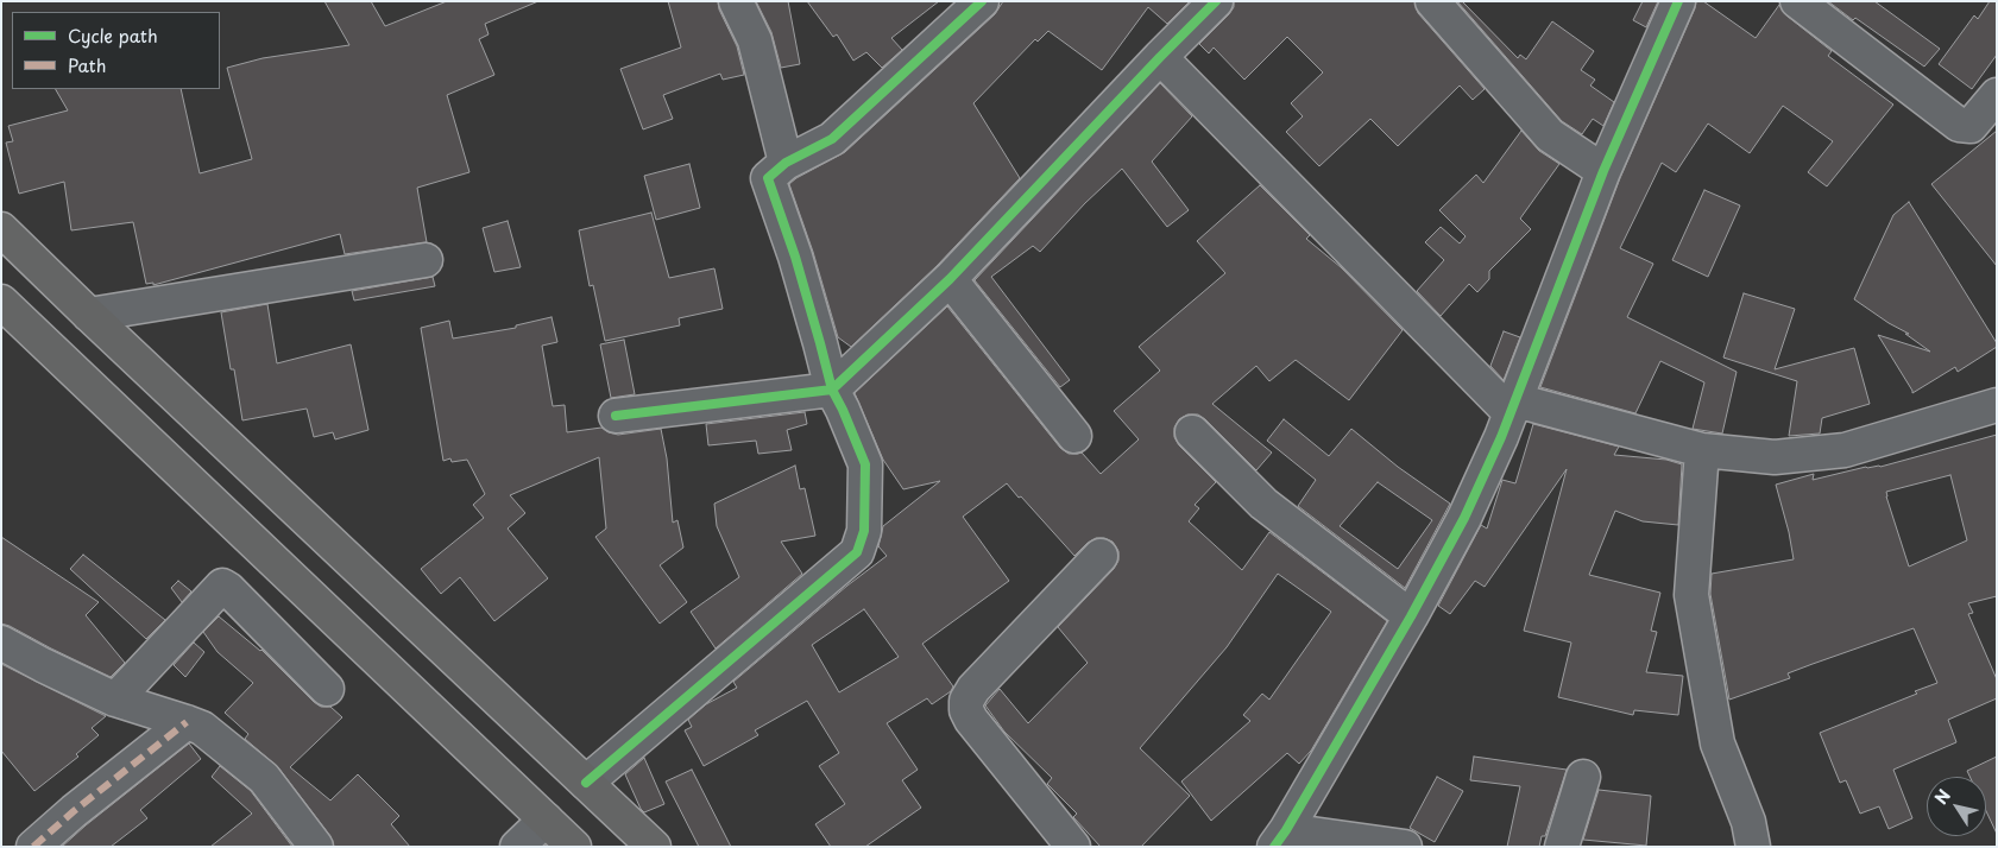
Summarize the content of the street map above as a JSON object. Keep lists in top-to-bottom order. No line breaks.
{"legend":["Cycle path","Path"],"north":"top left"}
